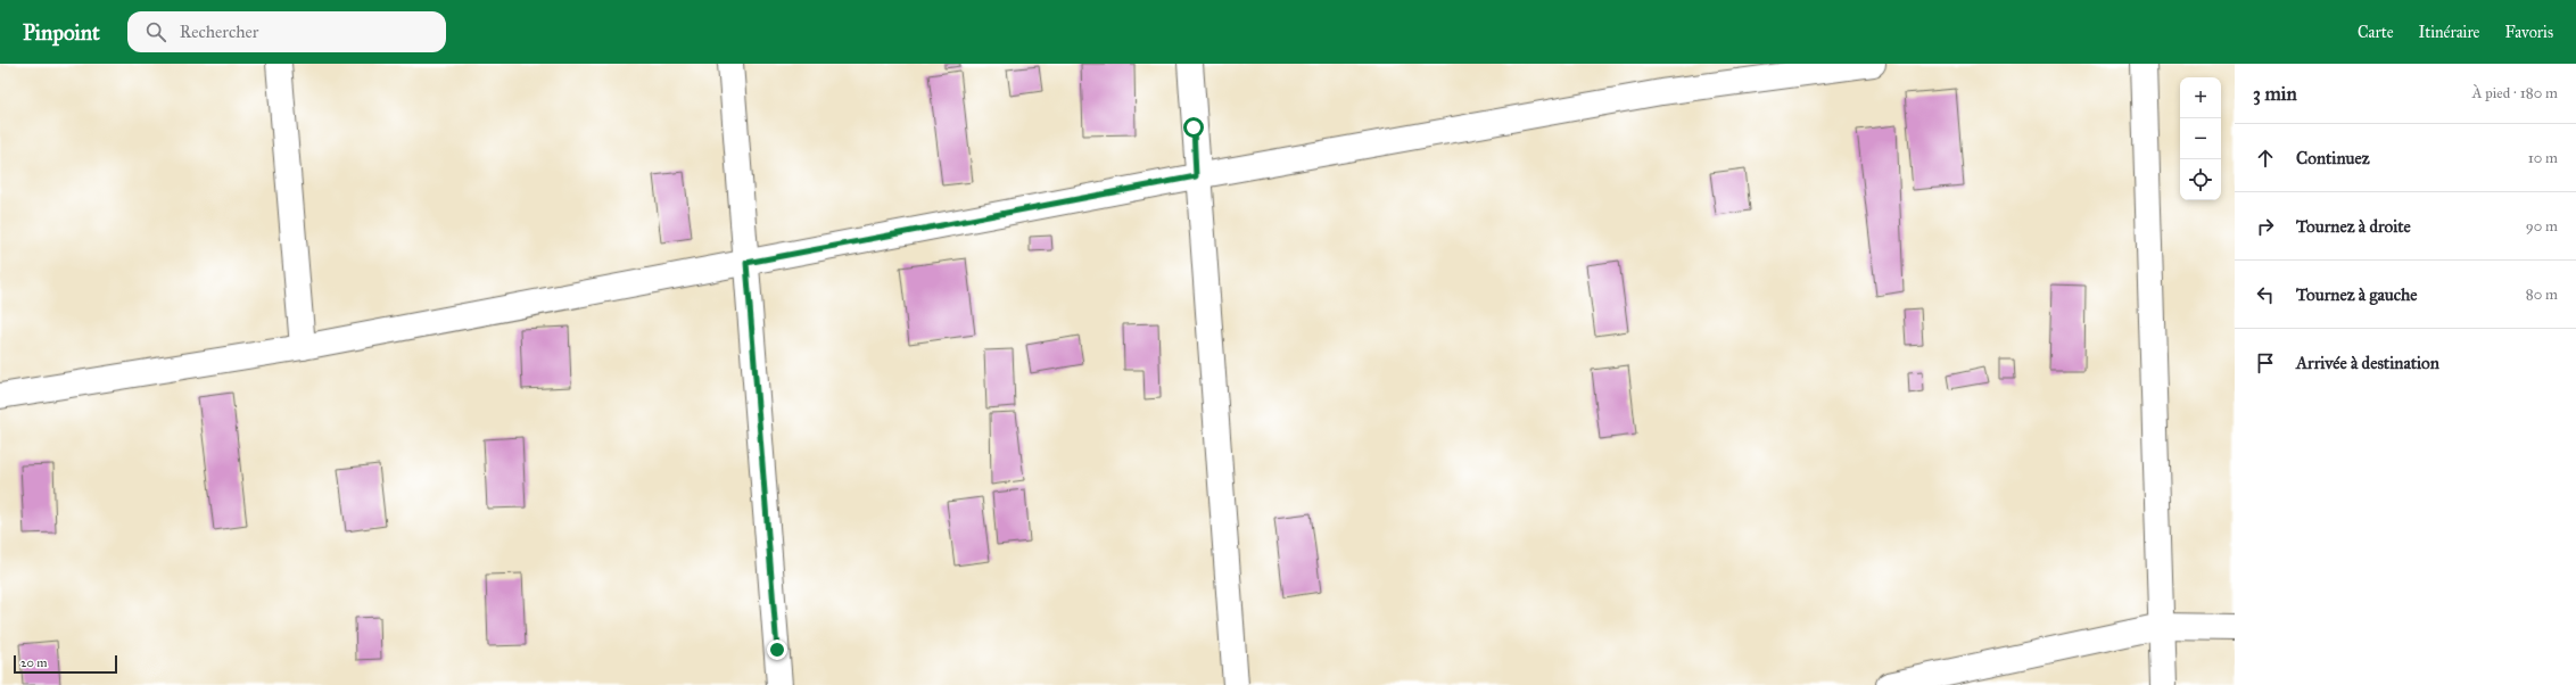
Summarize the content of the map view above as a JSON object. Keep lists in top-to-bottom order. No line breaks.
{"scale_bar":"20 m","page":{"header":"Pinpoint","search":"Rechercher","nav":["Carte","Itinéraire","Favoris"],"heading":["3 min","À pied · 180 m"],"map_buttons":["+","−"],"list":[["Continuez","10 m"],["Tournez à droite","90 m"],["Tournez à gauche","80 m"],"Arrivée à destination"],"scale":"20 m"}}
